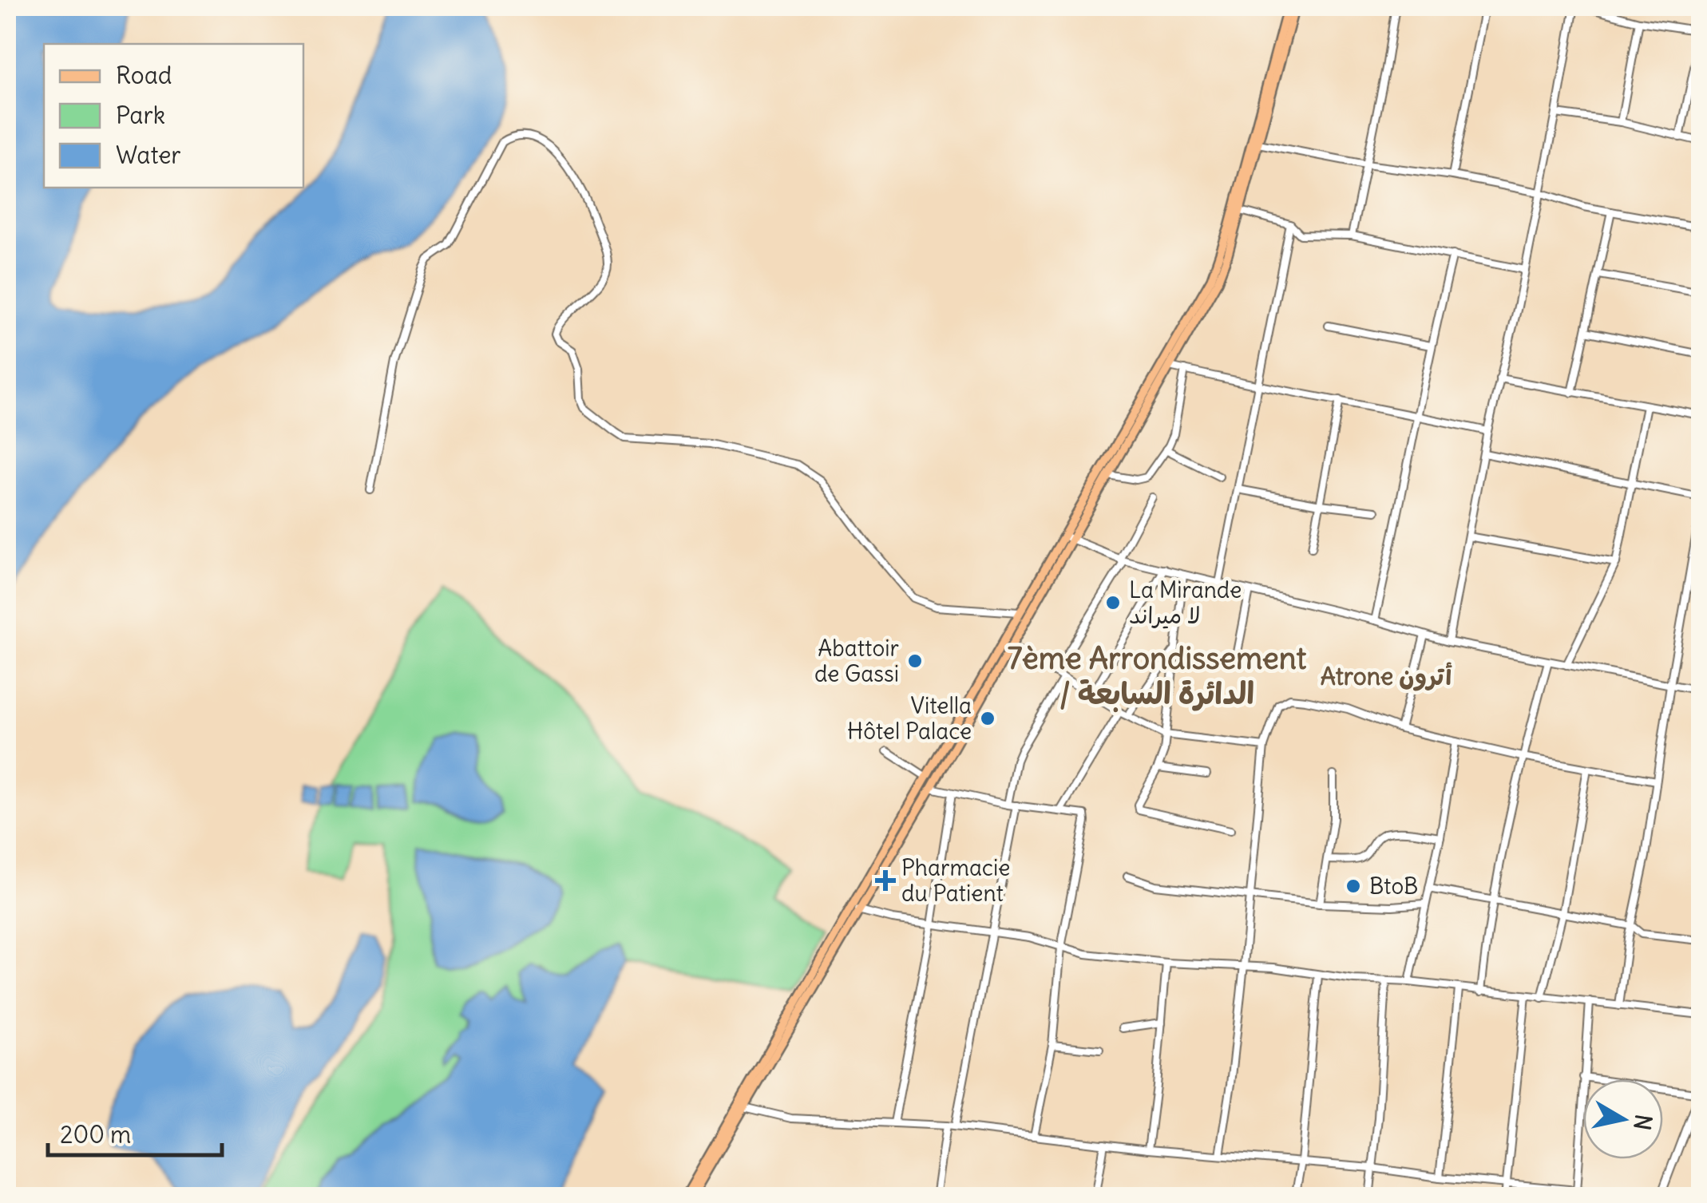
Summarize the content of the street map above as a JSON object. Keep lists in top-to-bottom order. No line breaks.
{"districts":["7ème Arrondissement / الدائرة السابعة","Atrone أترون"],"places":{"other":["La Mirande لا ميراند","Abattoir de Gassi","Vitella Hôtel Palace","BtoB"],"health":["Pharmacie du Patient"]},"legend":["Road","Park","Water"],"scale_bar":"200 m","north":"right"}
